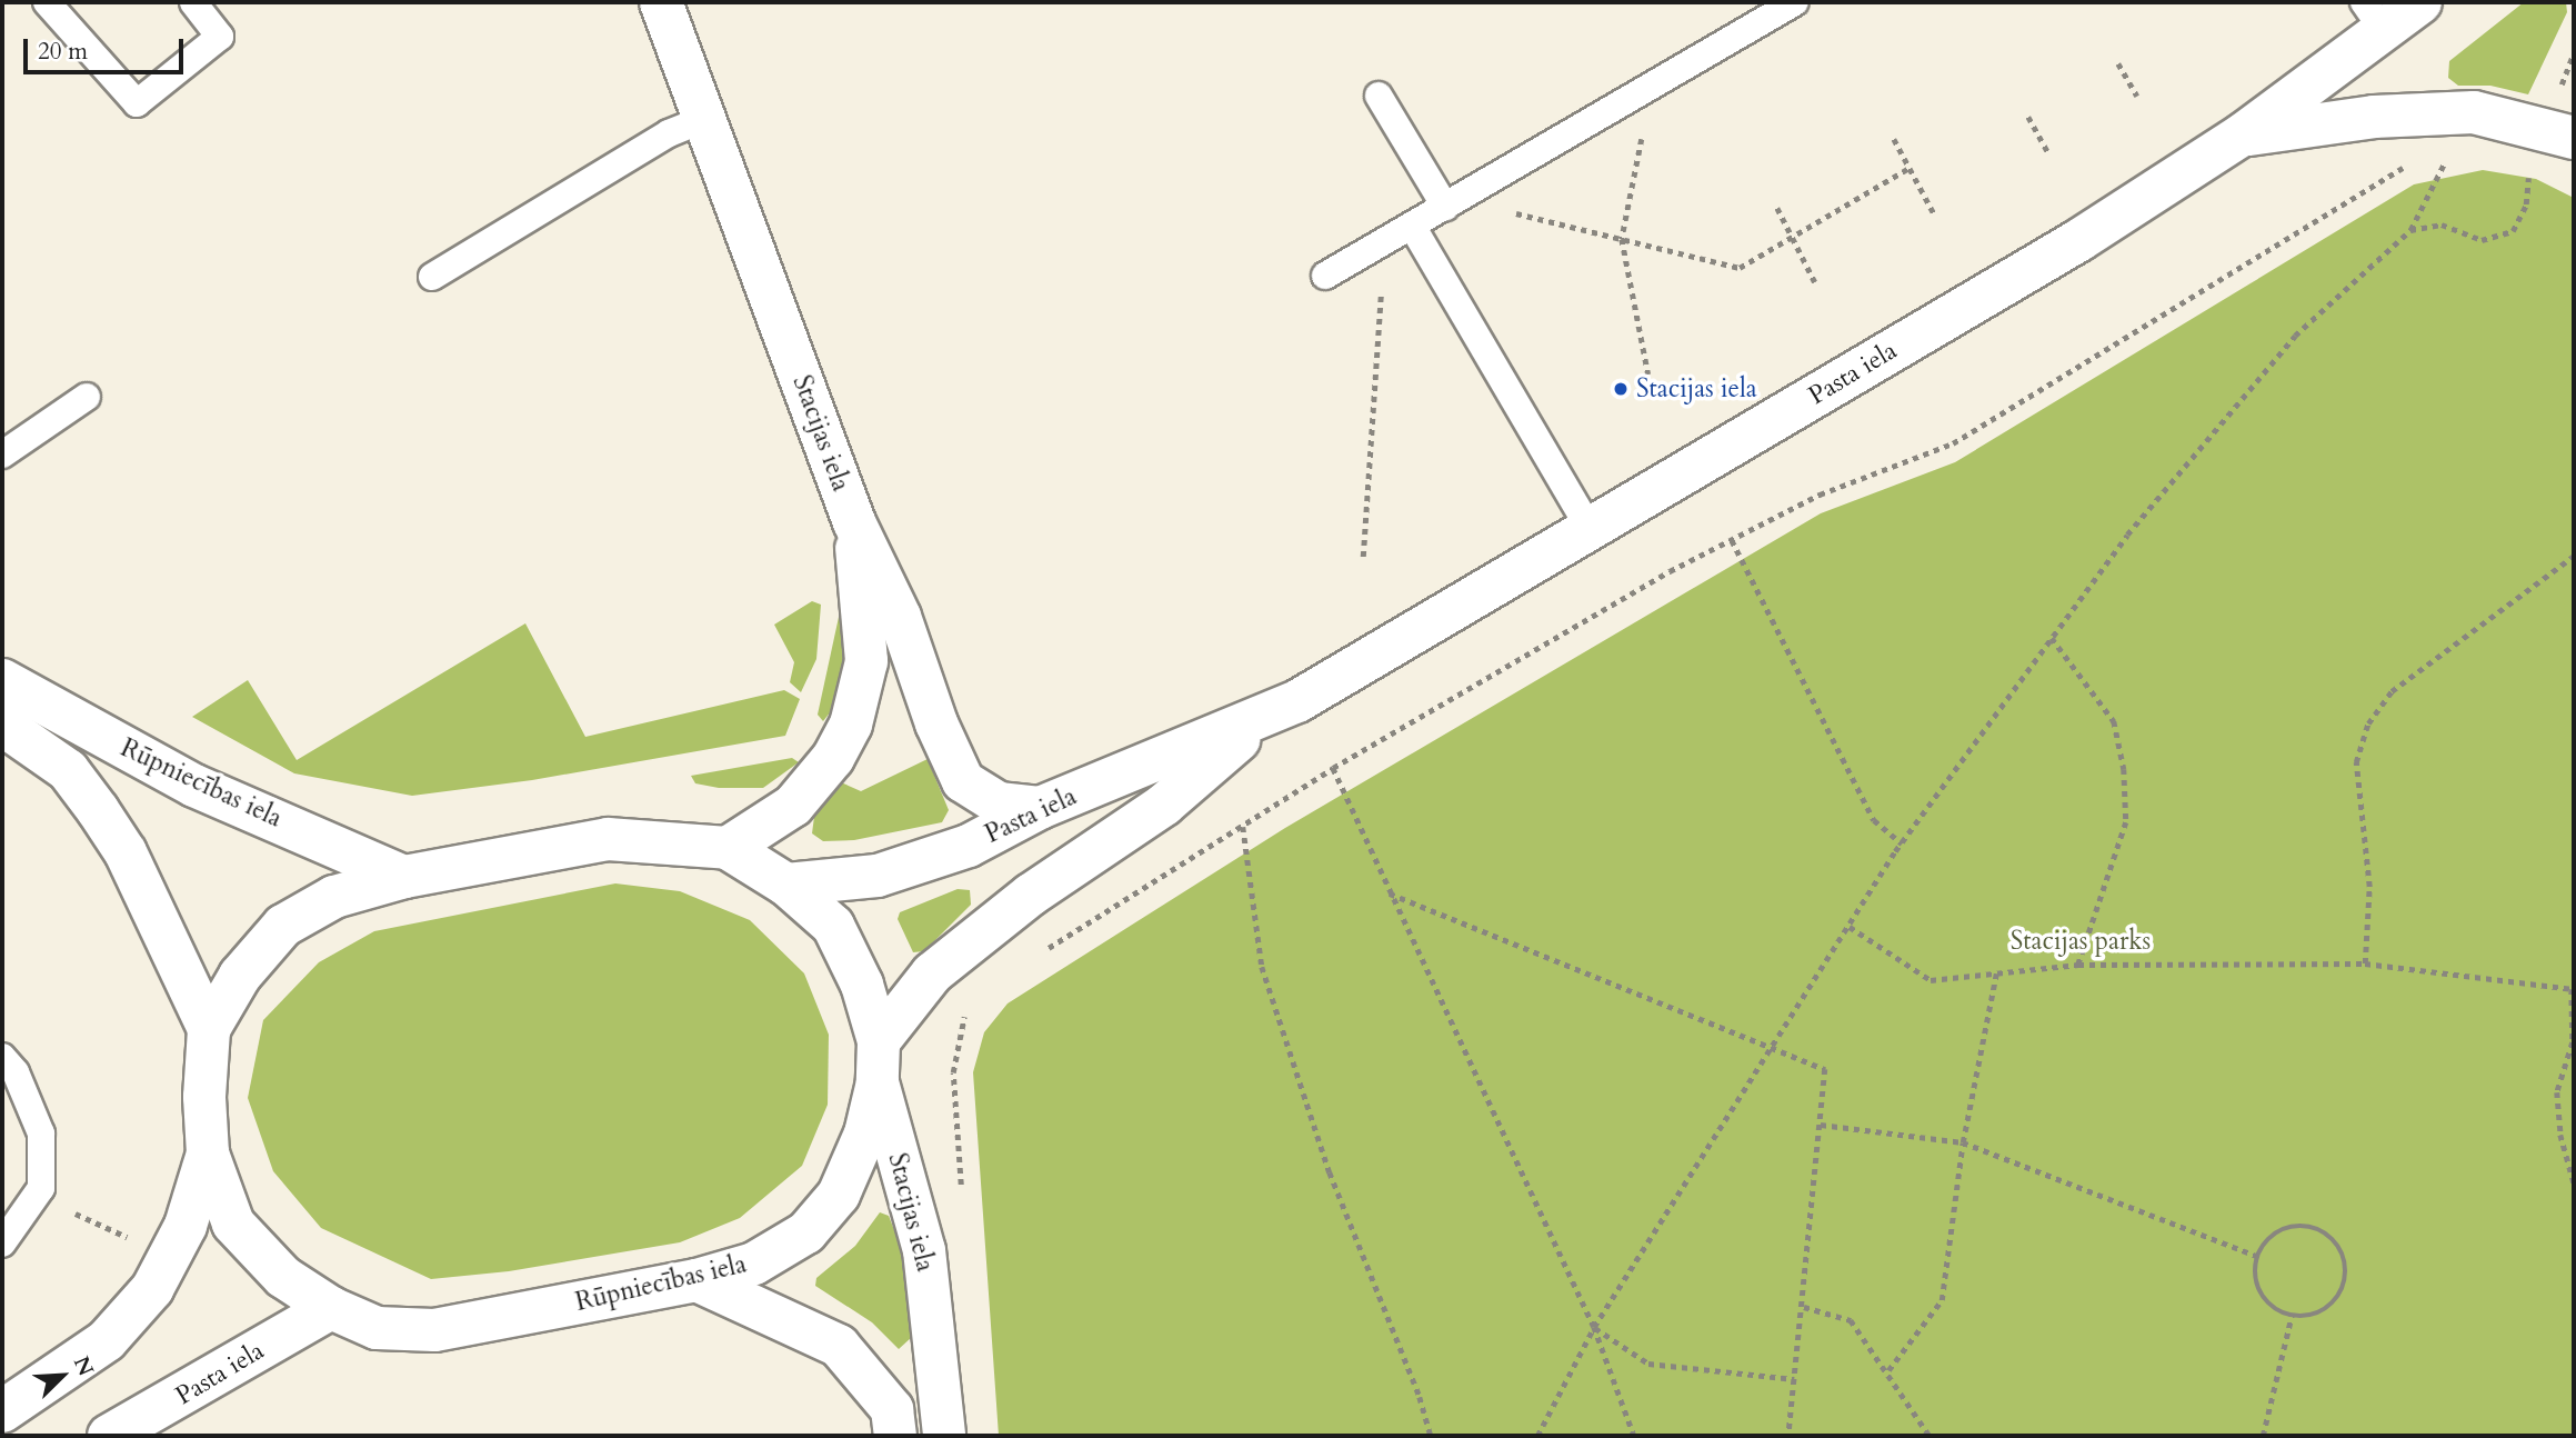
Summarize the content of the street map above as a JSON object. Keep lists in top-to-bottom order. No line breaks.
{"streets":{"main road":["Pasta iela","Stacijas iela","Rūpniecības iela"]},"crossings":[["Pasta iela","Stacijas iela"],["Pasta iela","Rūpniecības iela"],["Stacijas iela","Rūpniecības iela"]],"parks":["Stacijas parks"],"places":["Stacijas iela"],"scale_bar":"20 m","north":"top right"}
